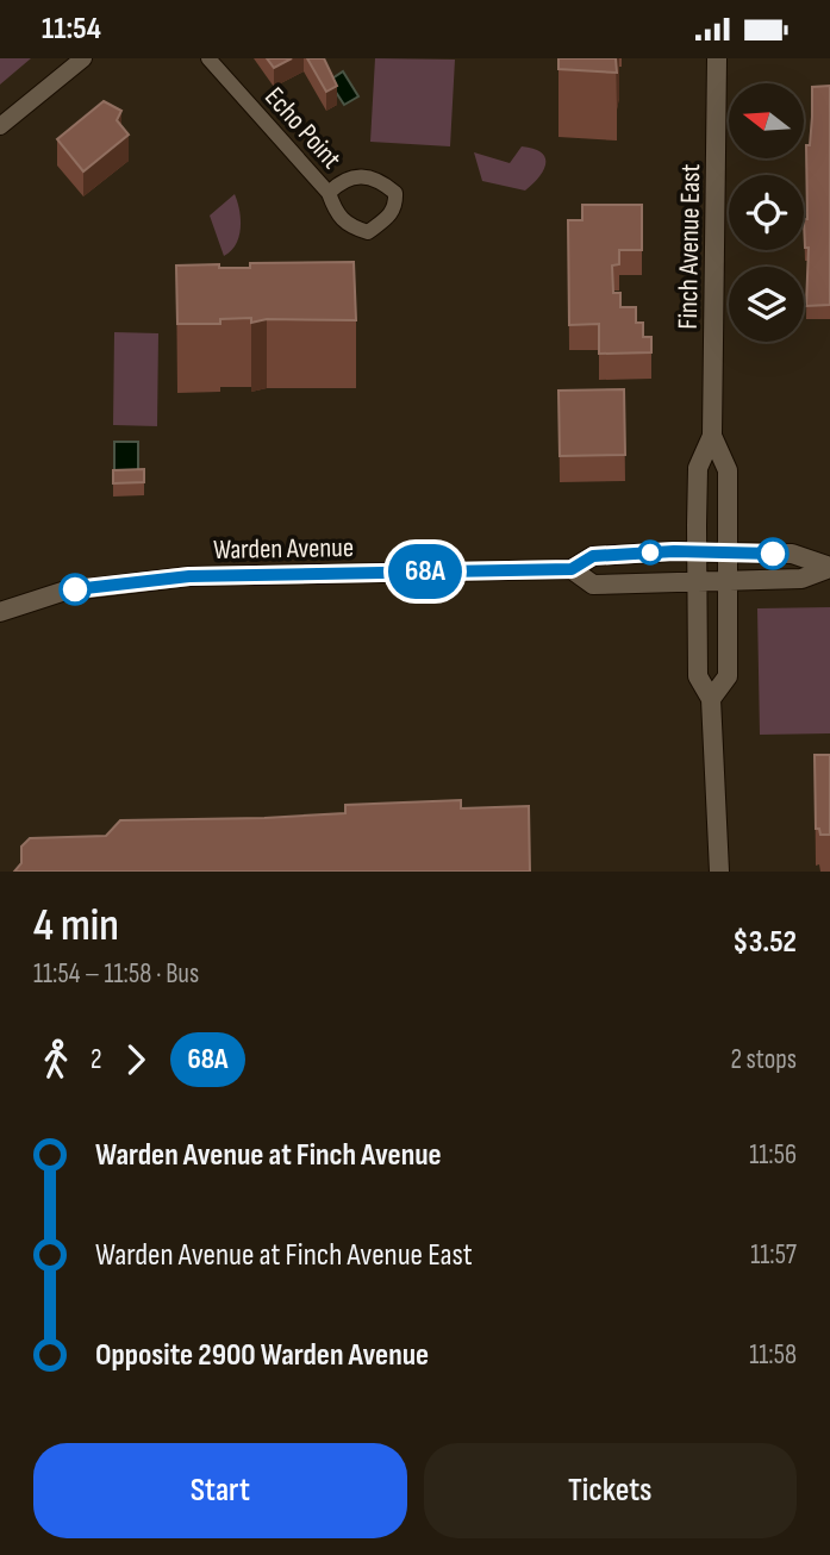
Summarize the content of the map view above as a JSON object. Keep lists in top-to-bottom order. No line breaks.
{"streets":{"main road":["Finch Avenue East","Warden Avenue"],"street":["Echo Point"]},"crossings":[["Finch Avenue East","Warden Avenue"]],"lines":["bus line 68A"],"north":"left","page":{"status":"11:54","on_map":"68A","heading":["4 min","11:54 – 11:58 · Bus","$3.52"],"legs":["2","68A","2 stops"],"list":[{"name":"Warden Avenue at Finch Avenue","value":"11:56"},{"name":"Warden Avenue at Finch Avenue East","value":"11:57"},{"name":"Opposite 2900 Warden Avenue","value":"11:58"}],"buttons":["Start","Tickets"]}}
